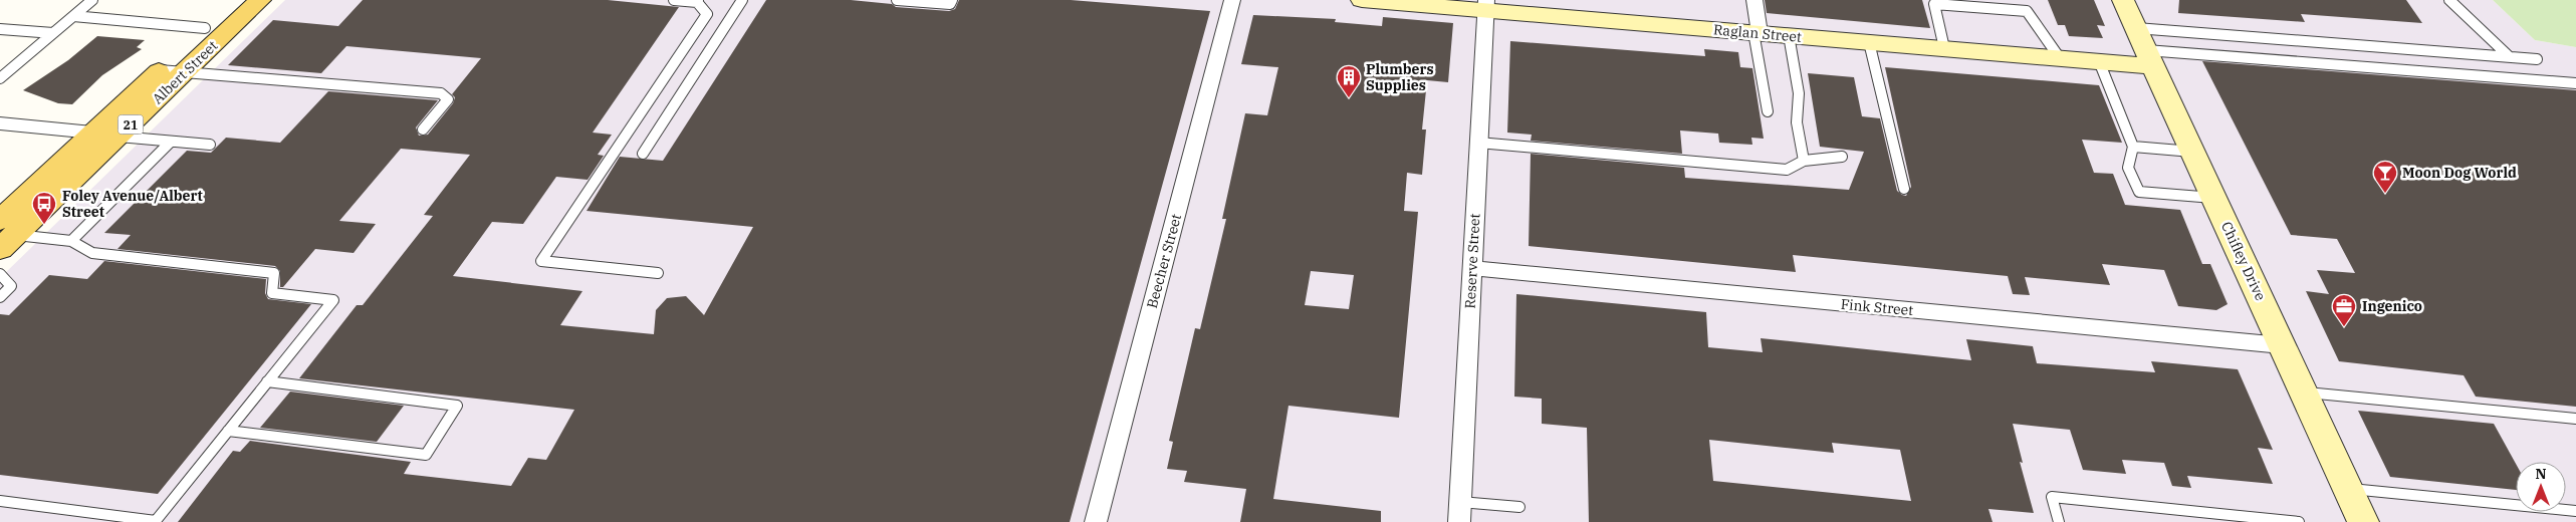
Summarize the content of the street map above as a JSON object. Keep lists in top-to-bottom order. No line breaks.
{"streets":{"main road":["Albert Street","21"],"street":["Raglan Street","Beecher Street","Reserve Street","Chifley Drive","Fink Street"]},"crossings":[["Raglan Street","Reserve Street"],["Raglan Street","Chifley Drive"],["Reserve Street","Fink Street"],["Chifley Drive","Fink Street"]],"places":{"building":["Plumbers Supplies"],"bar":["Moon Dog World"],"bus stop":["Foley Avenue/Albert Street"],"office":["Ingenico"]},"north":"top"}
